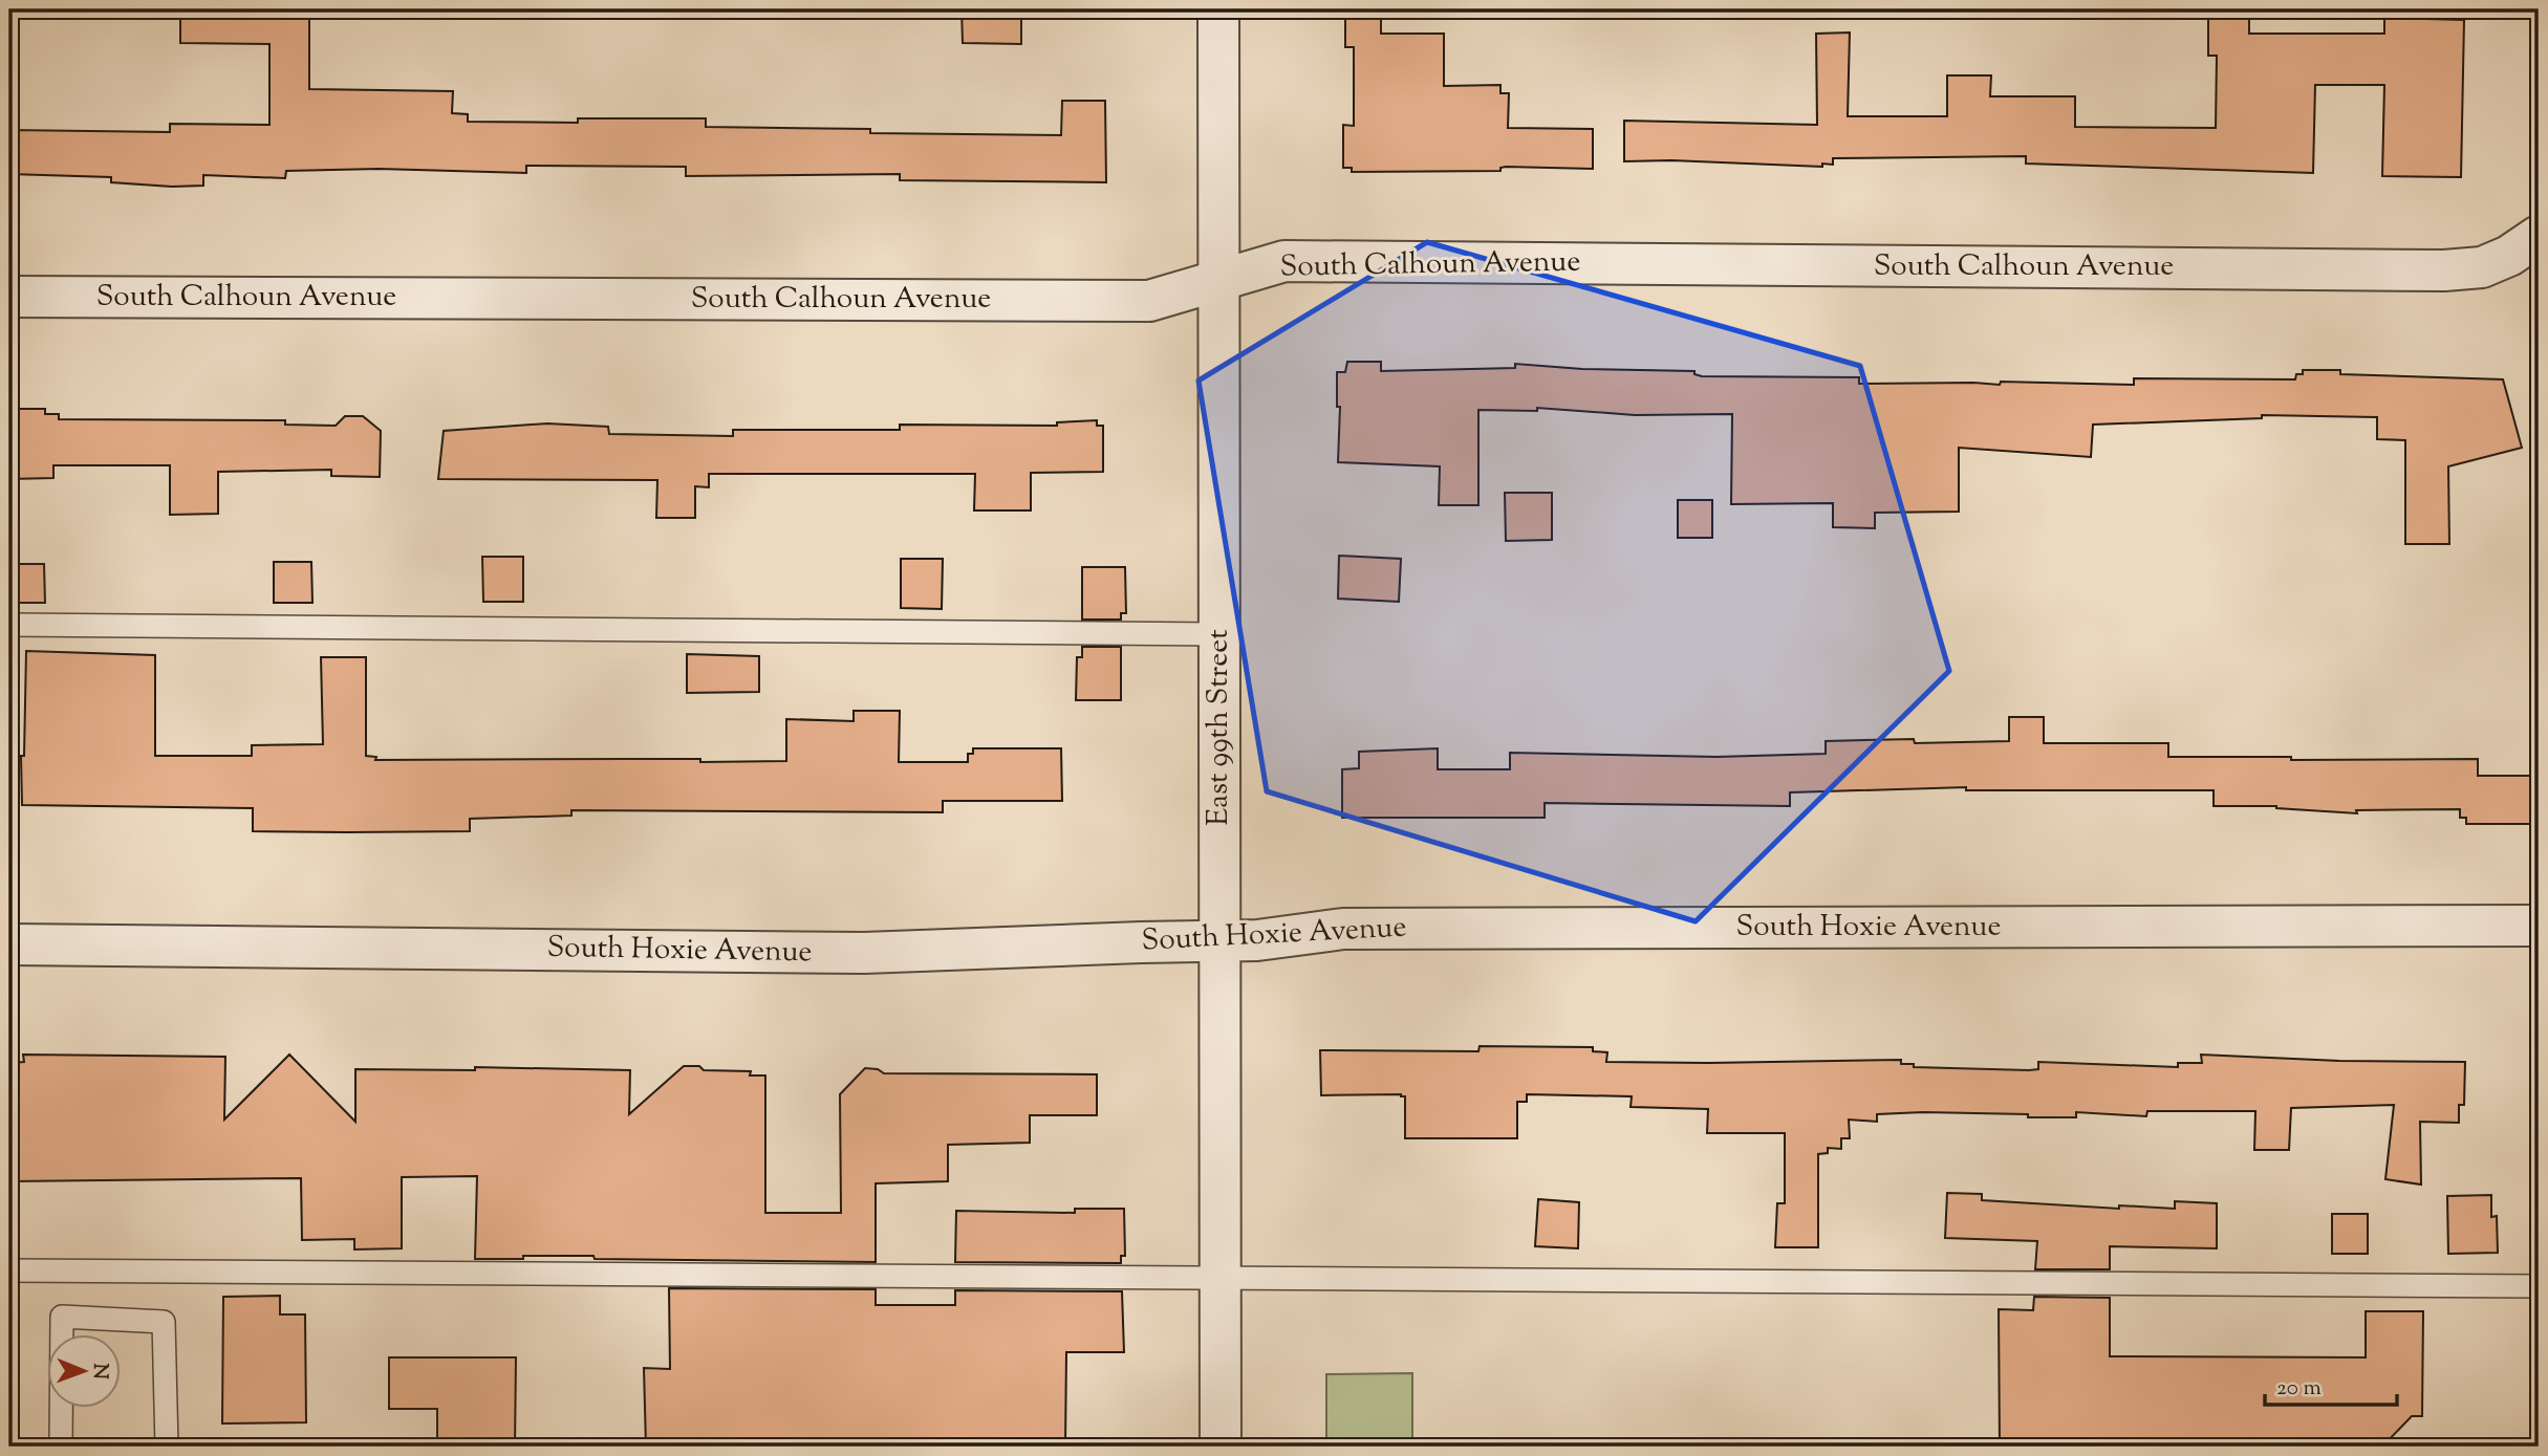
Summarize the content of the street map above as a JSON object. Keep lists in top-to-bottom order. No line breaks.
{"streets":{"street":["South Calhoun Avenue","East 99th Street","South Hoxie Avenue"]},"crossings":[["South Calhoun Avenue","East 99th Street"],["East 99th Street","South Hoxie Avenue"]],"scale_bar":"20 m","north":"right"}
